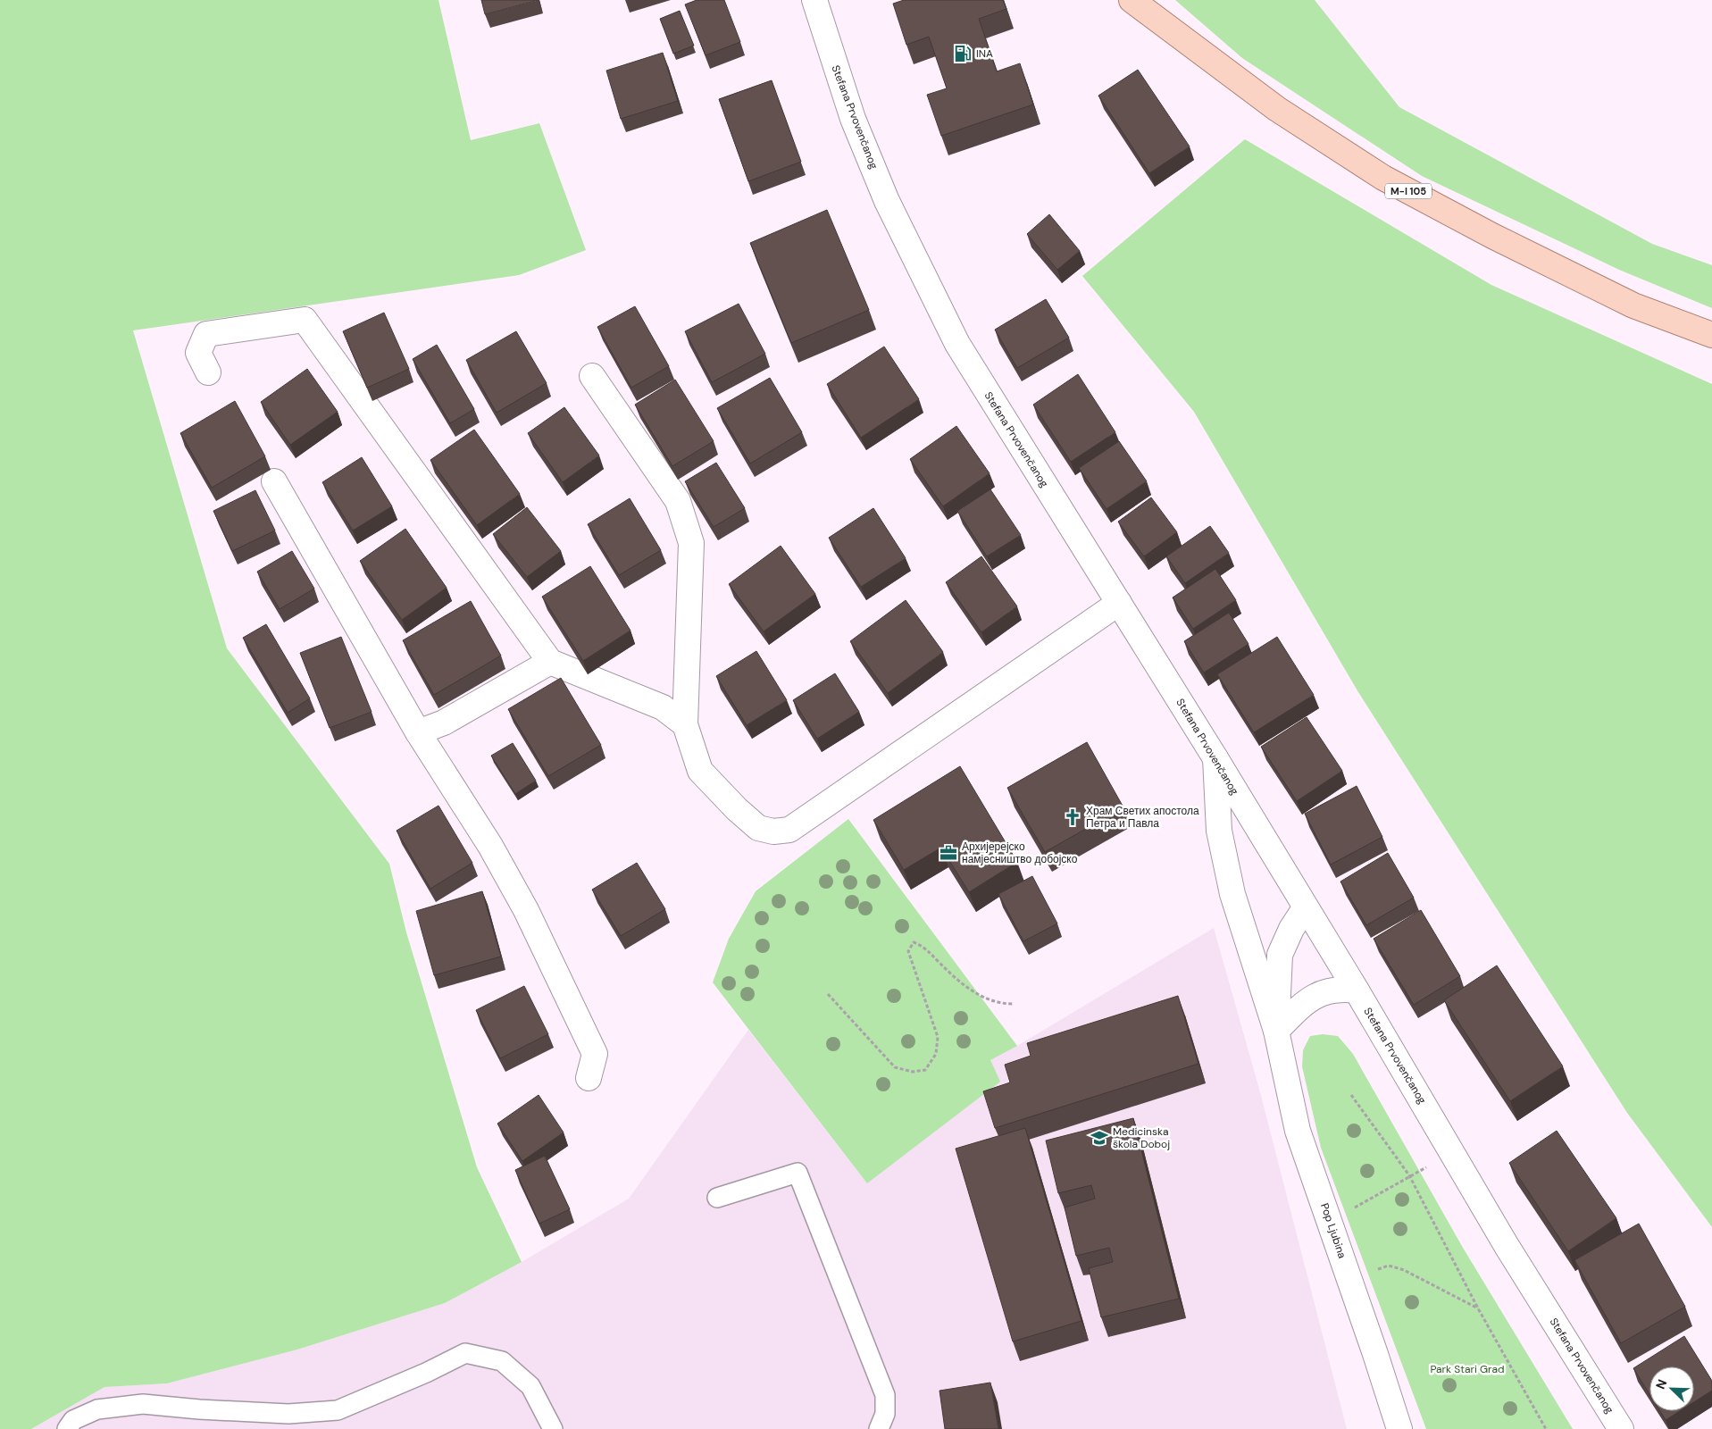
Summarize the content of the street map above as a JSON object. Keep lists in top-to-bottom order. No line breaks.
{"streets":{"main road":["M-I 105"],"street":["Stefana Prvovenčanog","Pop Ljubina"]},"parks":["Park Stari Grad"],"places":{"fuel station":["INA"],"church":["Храм Светих апостола Петра и Павла"],"office":["Архијерејско намјесништво добојско"],"school or university":["Medicinska škola Doboj"]},"north":"top left"}
